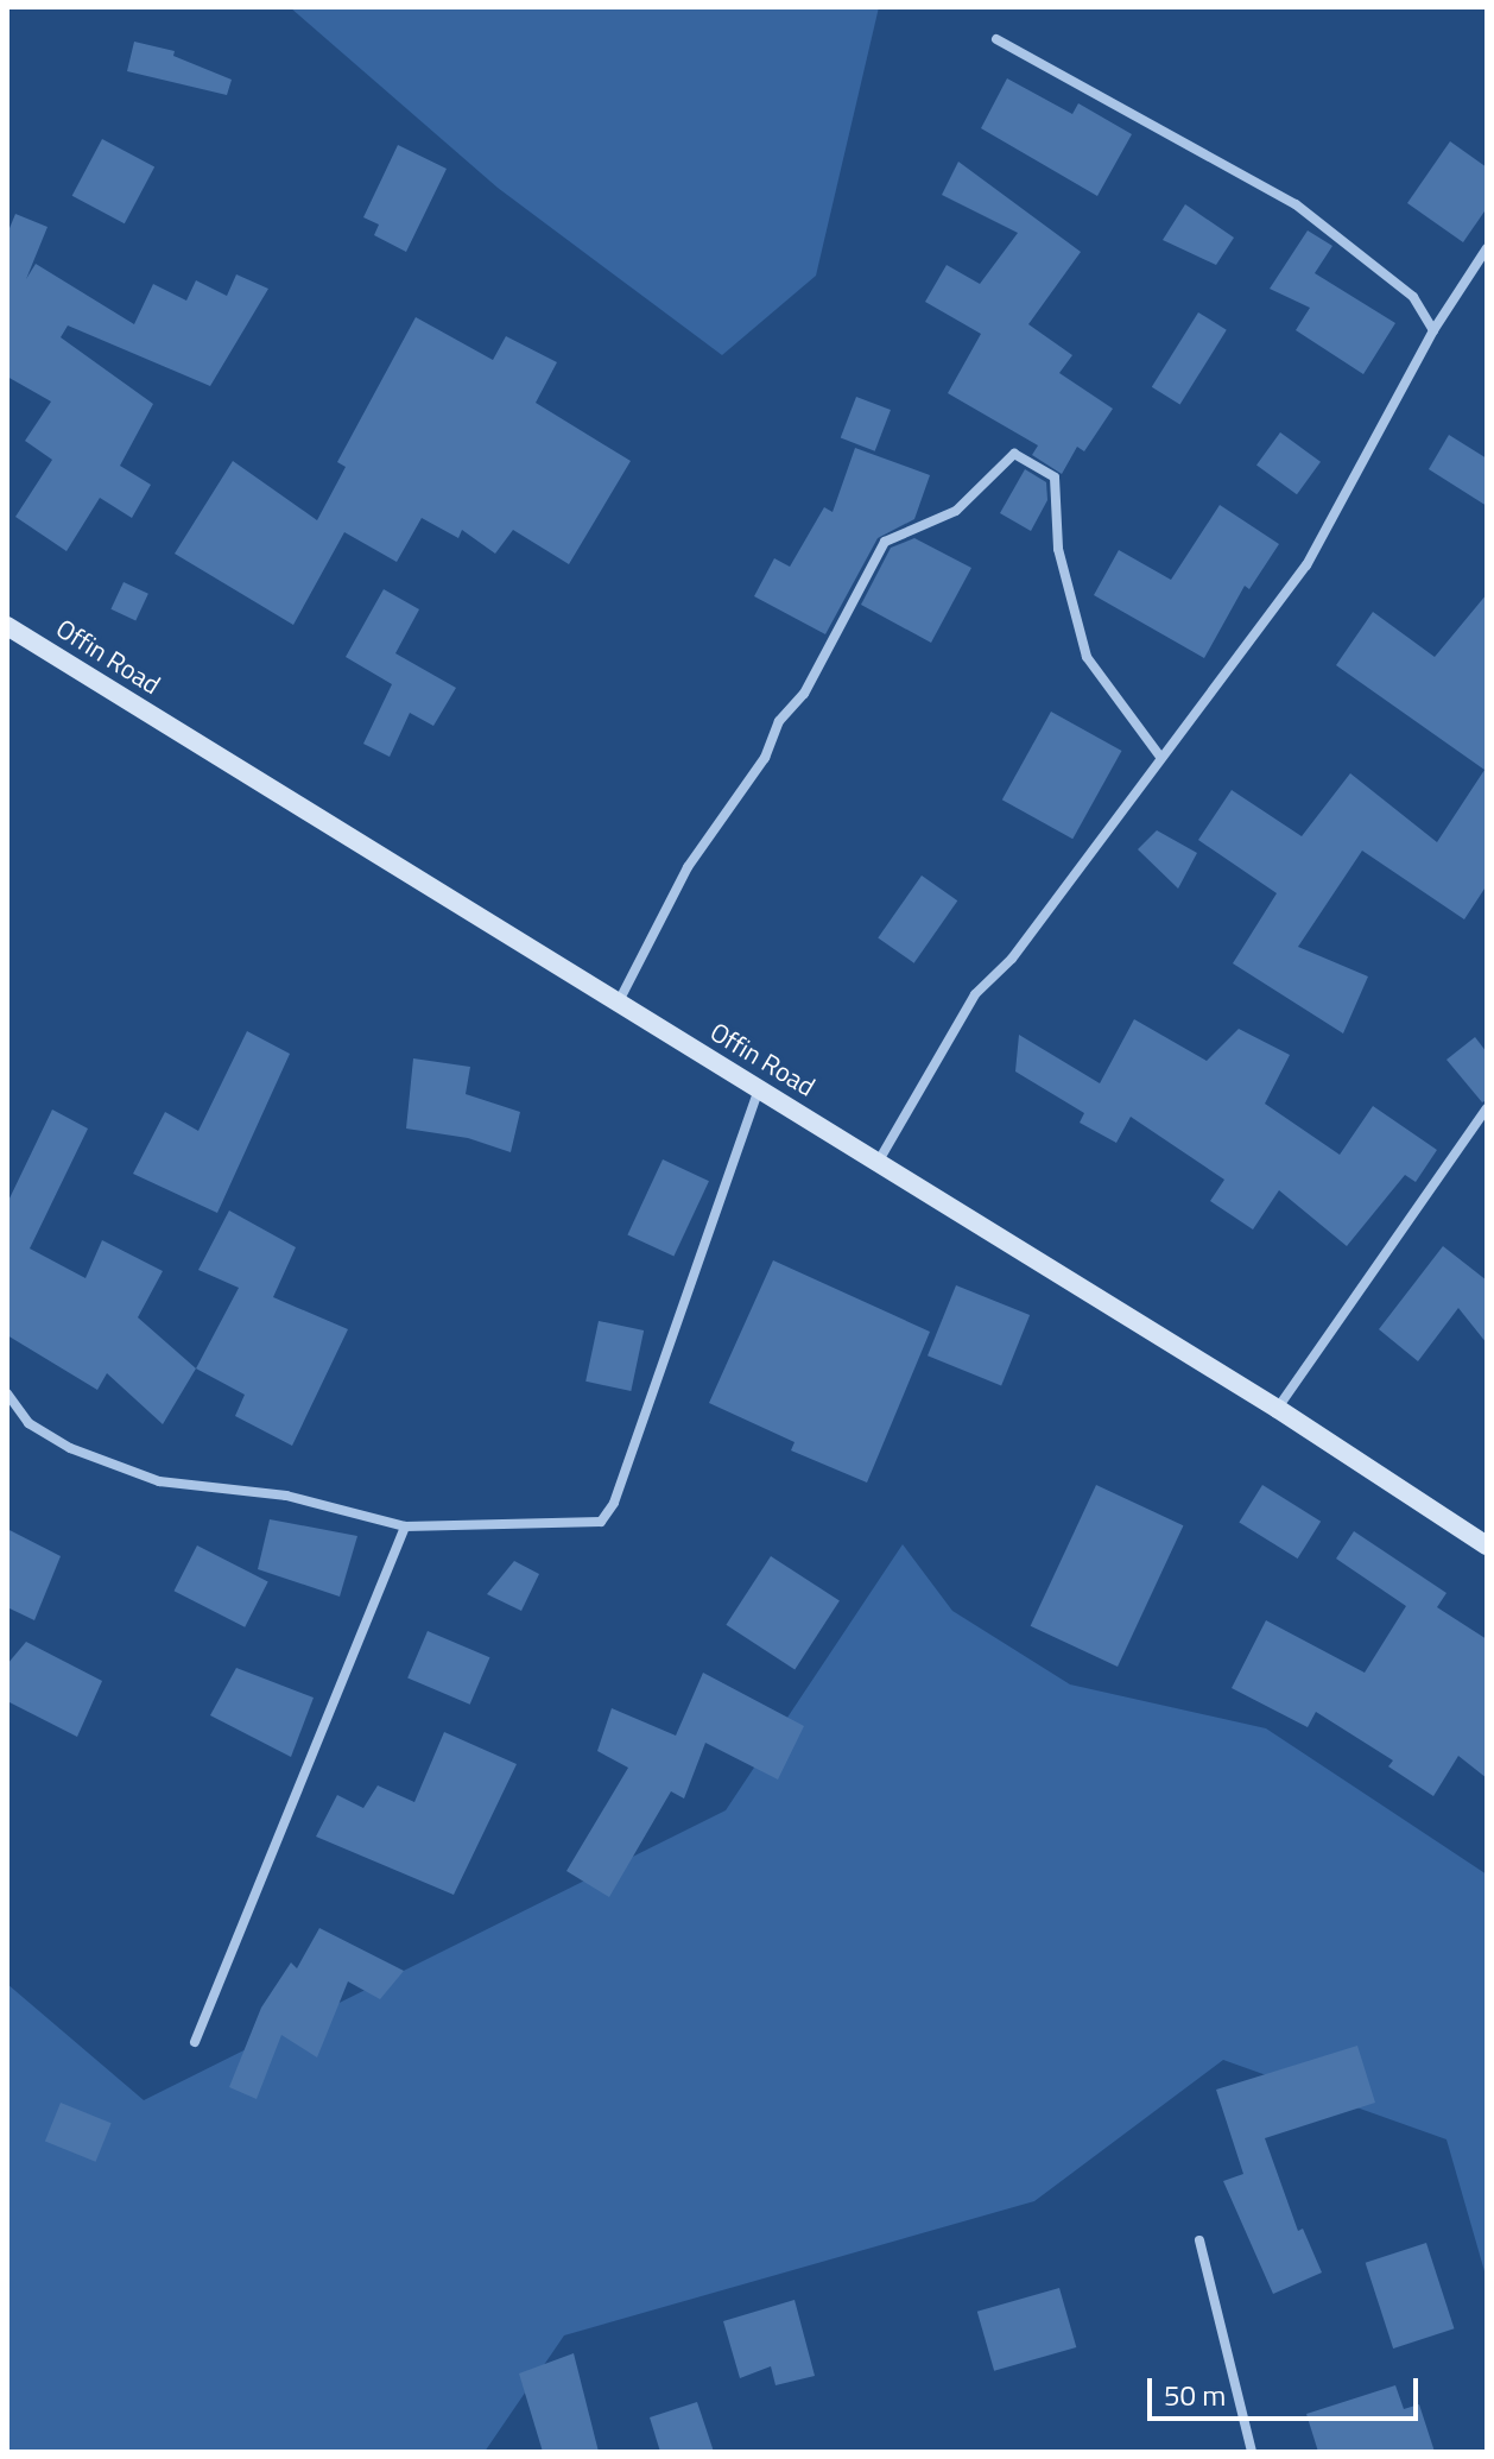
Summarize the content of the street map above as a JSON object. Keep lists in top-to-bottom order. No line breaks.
{"streets":{"street":["Offin Road"]},"scale_bar":"50 m"}
